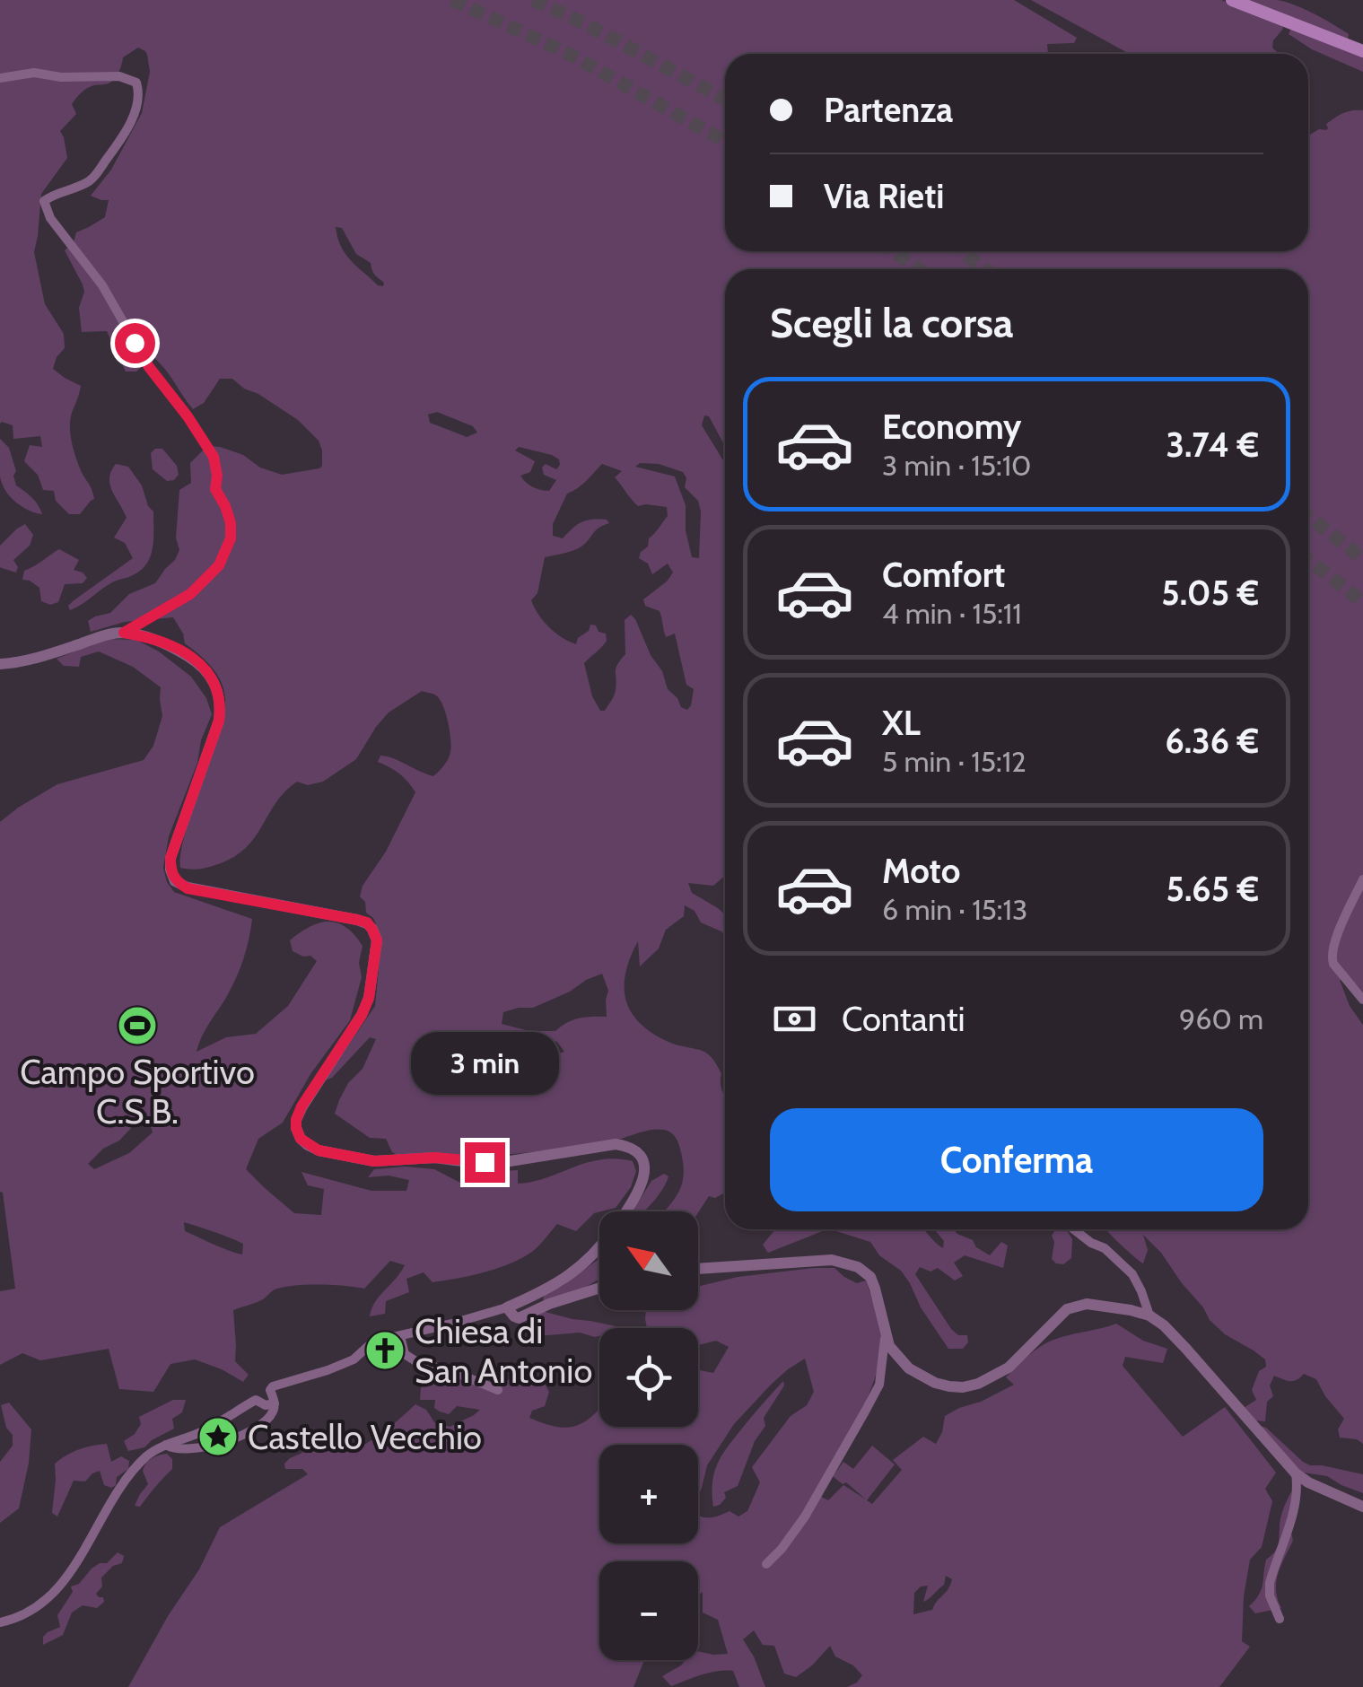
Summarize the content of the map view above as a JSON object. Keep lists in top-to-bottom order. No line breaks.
{"places":{"sports":["Campo Sportivo C.S.B."],"church":["Chiesa di San Antonio"],"place":["Castello Vecchio"]},"north":"top left","page":{"banner":["Partenza","Via Rieti"],"heading":"Scegli la corsa","list":[{"name":"Economy","note":"3 min · 15:10","value":"3.74 €"},{"name":"Comfort","note":"4 min · 15:11","value":"5.05 €"},{"name":"XL","note":"5 min · 15:12","value":"6.36 €"},{"name":"Moto","note":"6 min · 15:13","value":"5.65 €"}],"pay":["Contanti","960 m"],"bubble":"3 min","buttons":"Conferma","map_buttons":["+","−"]}}
